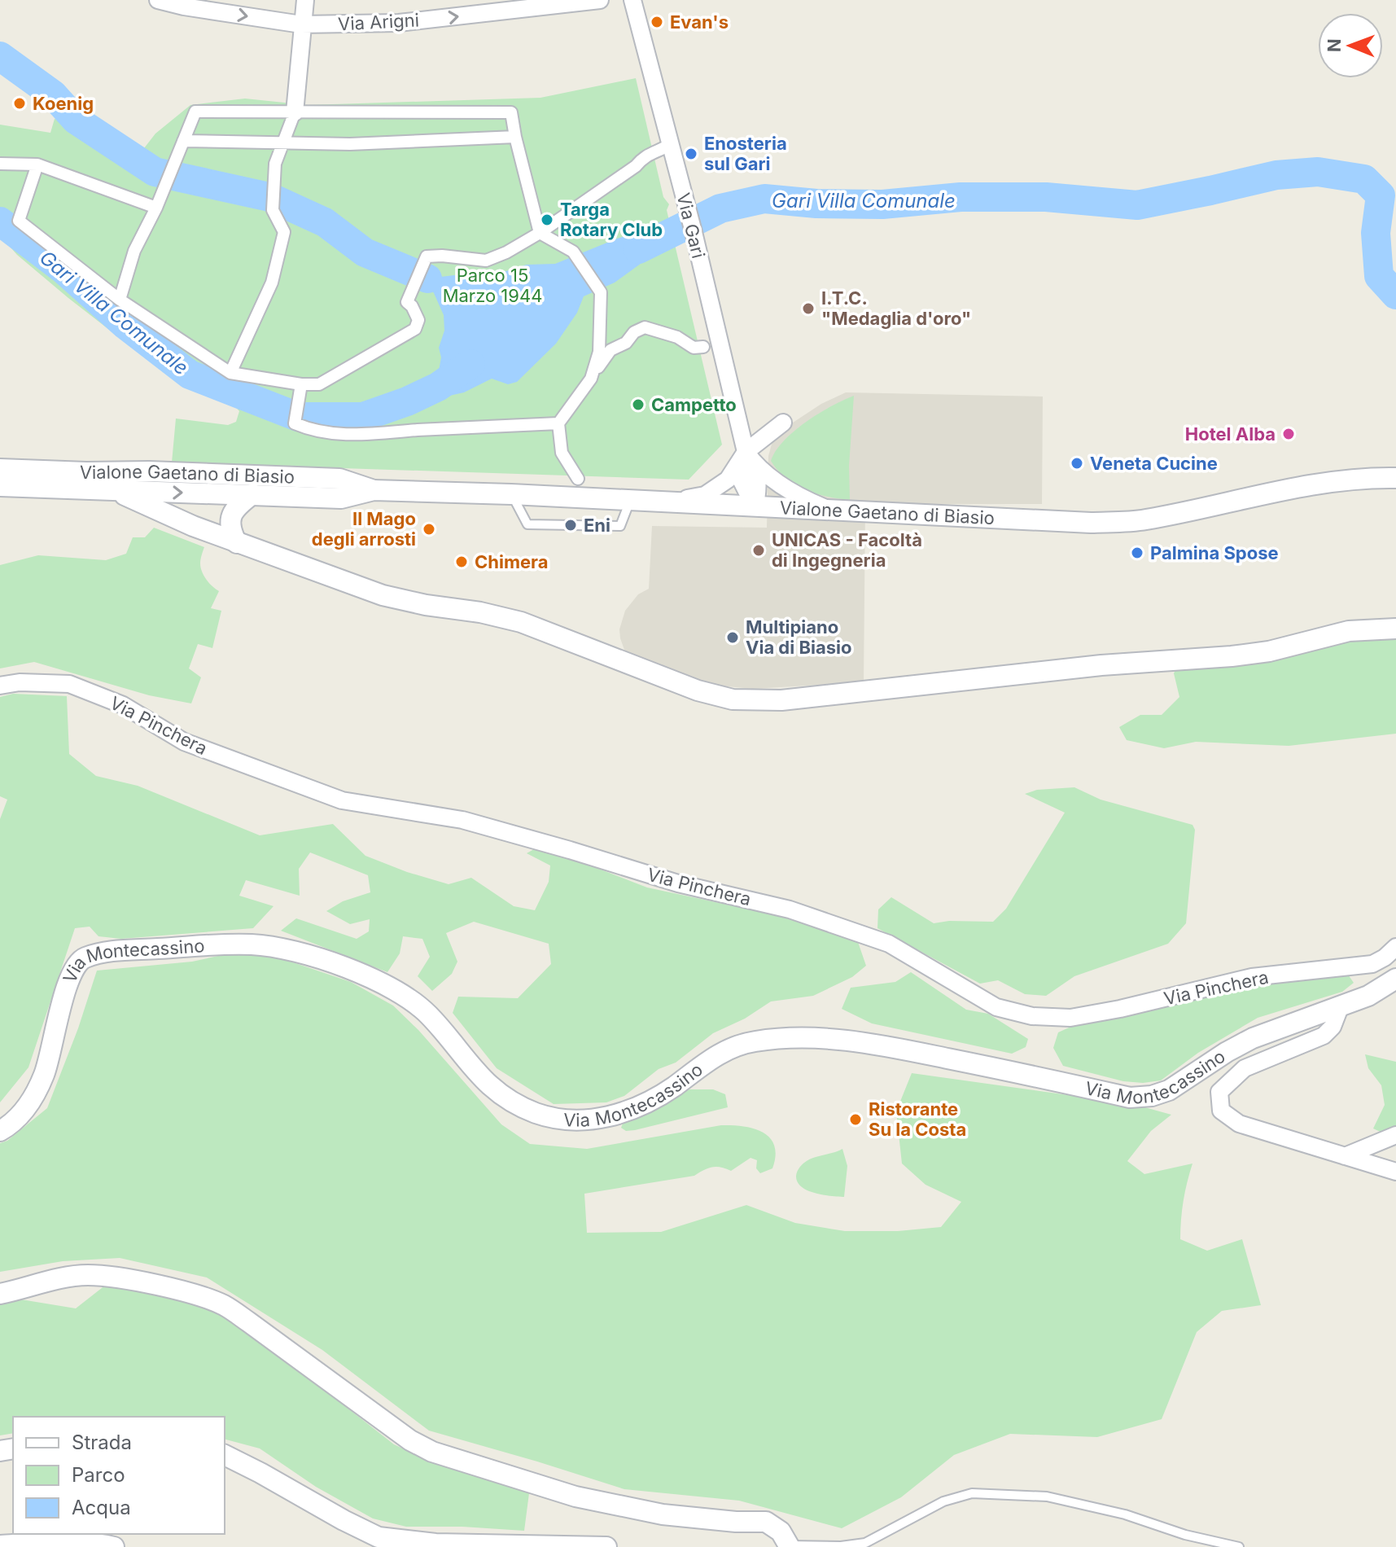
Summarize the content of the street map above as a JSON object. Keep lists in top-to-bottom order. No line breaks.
{"streets":{"street":["Via Arigni","Via Gari","Vialone Gaetano di Biasio","Via Pinchera","Via Montecassino"]},"crossings":[["Via Gari","Vialone Gaetano di Biasio"]],"water":["Gari Villa Comunale"],"parks":["Parco 15 Marzo 1944"],"places":["Evan's","Koenig","Enosteria sul Gari","Targa Rotary Club","I.T.C. \"Medaglia d'oro\"","Campetto","Hotel Alba","Veneta Cucine","Eni","Il Mago degli arrosti","UNICAS - Facoltà di Ingegneria","Palmina Spose","Chimera","Multipiano Via di Biasio","Ristorante Su la Costa"],"legend":["Strada","Parco","Acqua"],"north":"left"}
